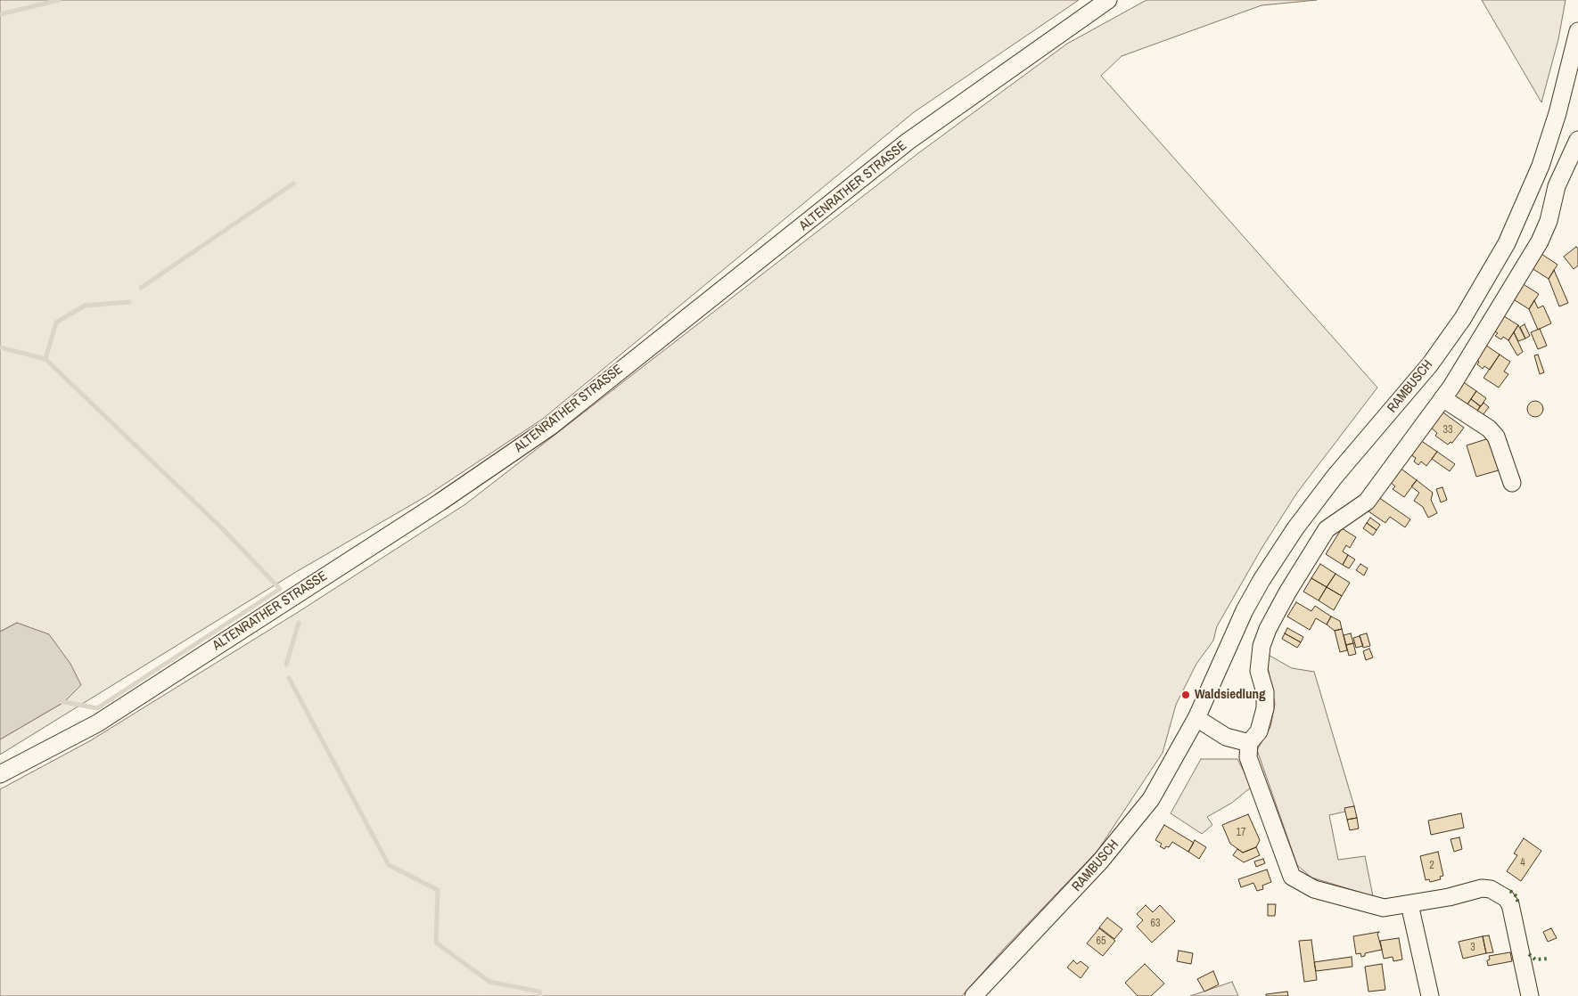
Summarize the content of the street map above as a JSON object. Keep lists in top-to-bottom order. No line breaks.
{"streets":{"street":["ALTENRATHER STRASSE","RAMBUSCH"]},"places":["Waldsiedlung"],"house_numbers":["33","17","4","2","63","65","3"]}
